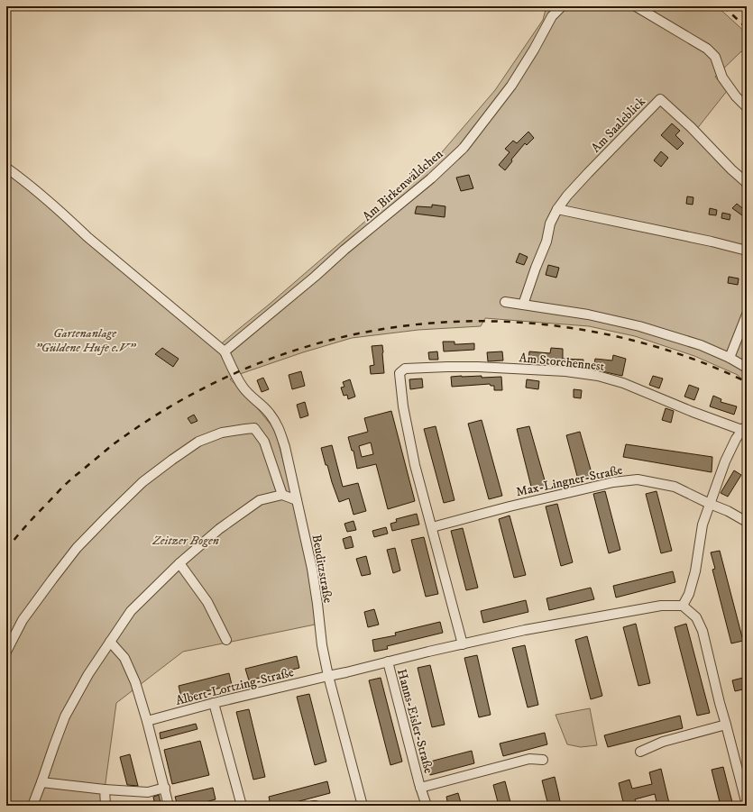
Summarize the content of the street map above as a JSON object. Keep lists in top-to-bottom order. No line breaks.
{"streets":{"street":["Am Saaleblick","Am Birkenwäldchen","Am Storchennest","Max-Lingner-Straße","Beuditzstraße","Albert-Lortzing-Straße","Hanns-Eisler-Straße"]},"crossings":[["Am Birkenwäldchen","Beuditzstraße"],["Am Storchennest","Max-Lingner-Straße"],["Beuditzstraße","Albert-Lortzing-Straße"]],"parks":["Gartenanlage \"Güldene Hufe e.V\"","Zeitzer Bogen"]}
